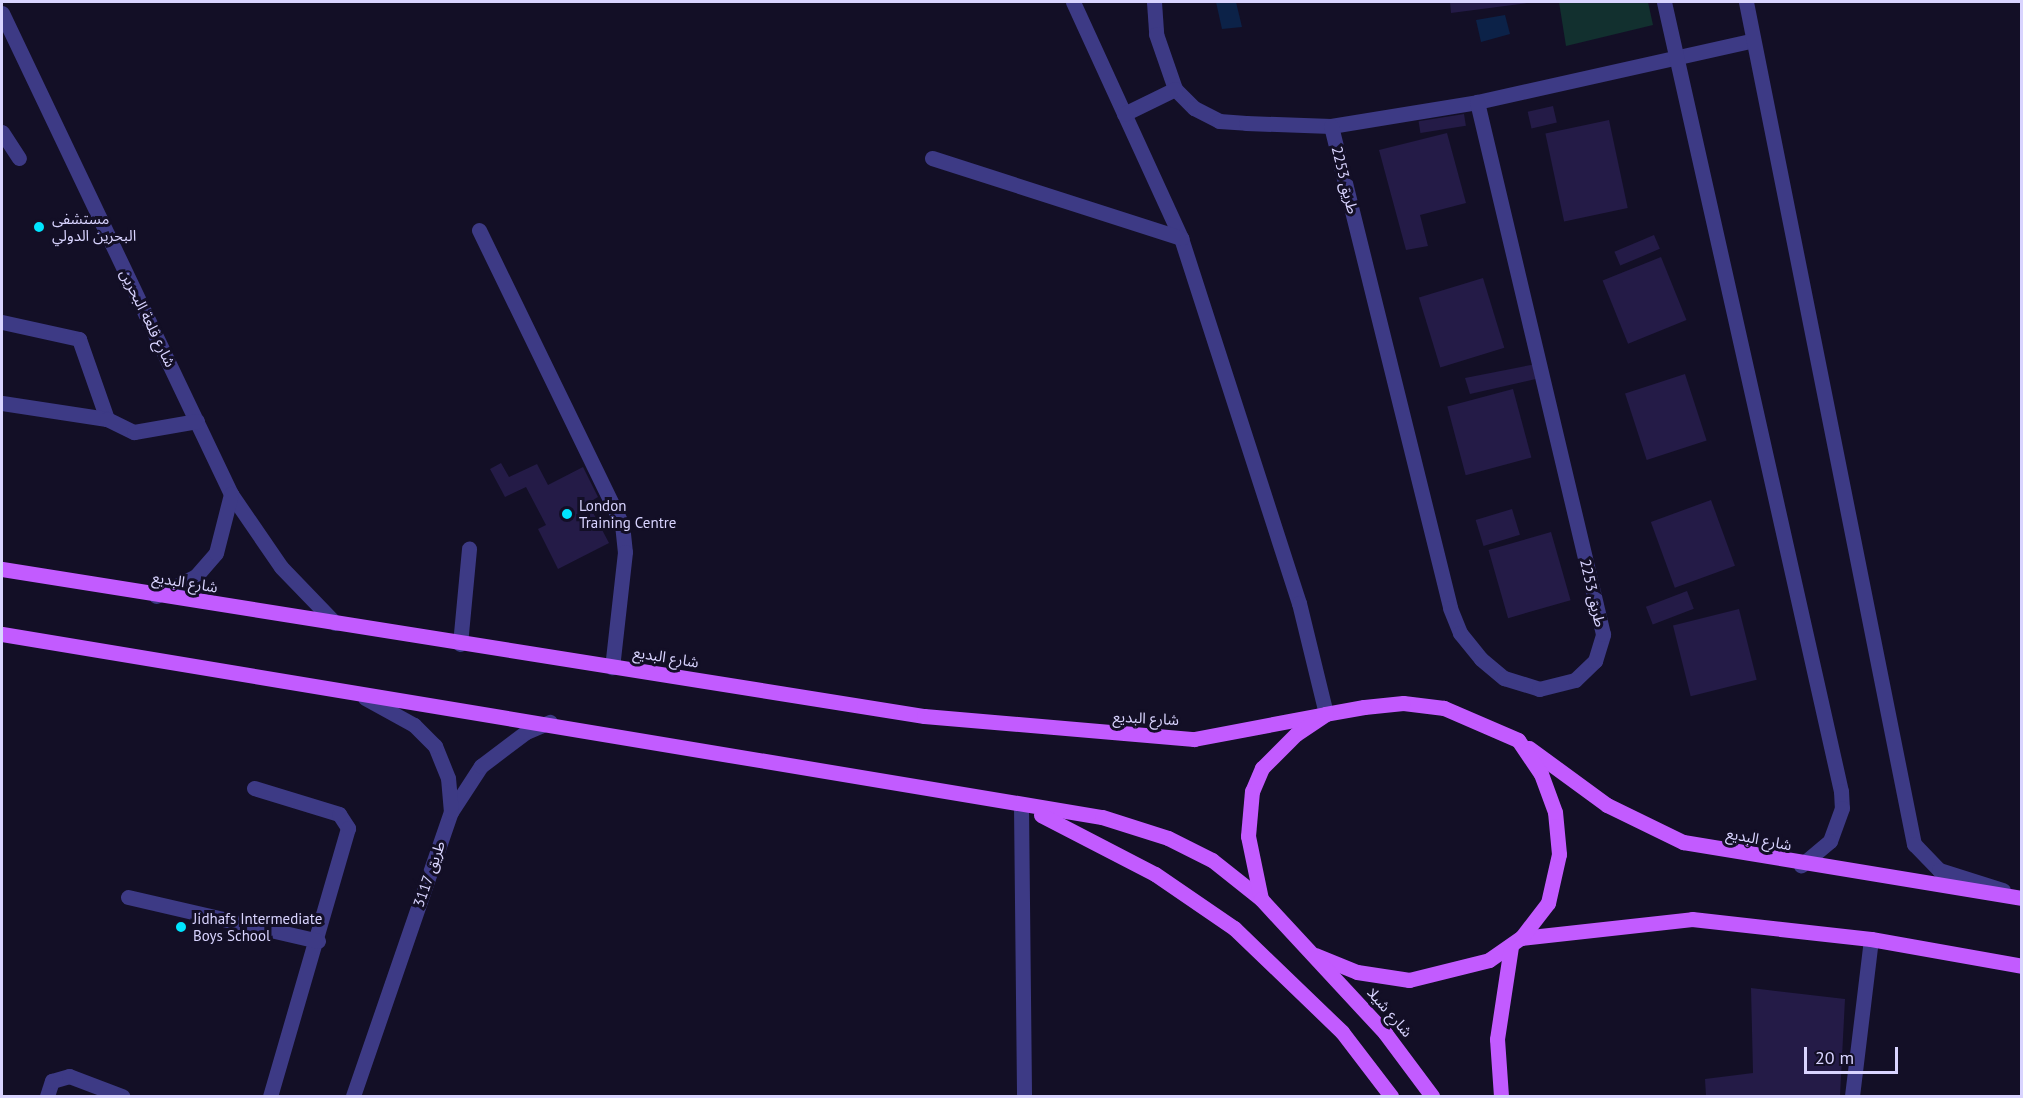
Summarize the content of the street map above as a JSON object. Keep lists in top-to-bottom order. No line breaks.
{"streets":{"main road":["شارع البديع","شارع شيلا"],"street":["طريق 2253","شارع قلعة البحرين","طريق 3117"]},"crossings":[["شارع قلعة البحرين","شارع البديع"]],"places":["مستشفى البحرين الدولي","London Training Centre","Jidhafs Intermediate Boys School"],"scale_bar":"20 m"}
